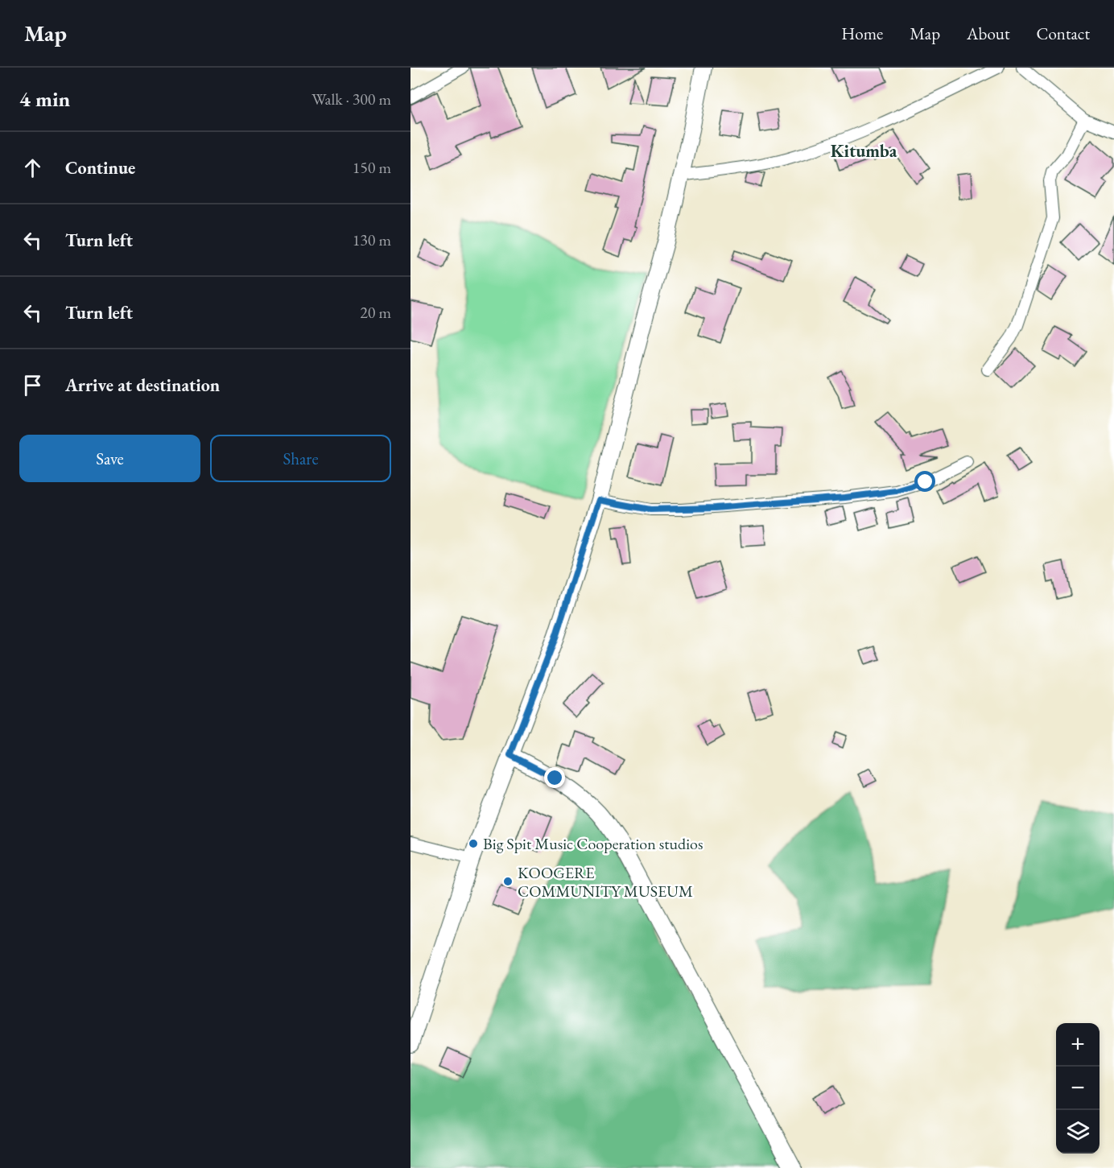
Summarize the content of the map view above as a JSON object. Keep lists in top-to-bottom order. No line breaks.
{"districts":["Kitumba"],"places":["Big Spit Music Cooperation studios","KOOGERE COMMUNITY MUSEUM"],"page":{"header":"Map","nav":["Home","Map","About","Contact"],"heading":["4 min","Walk · 300 m"],"list":[["Continue","150 m"],["Turn left","130 m"],["Turn left","20 m"],"Arrive at destination"],"buttons":["Save","Share"],"map_buttons":["+","−"]}}
